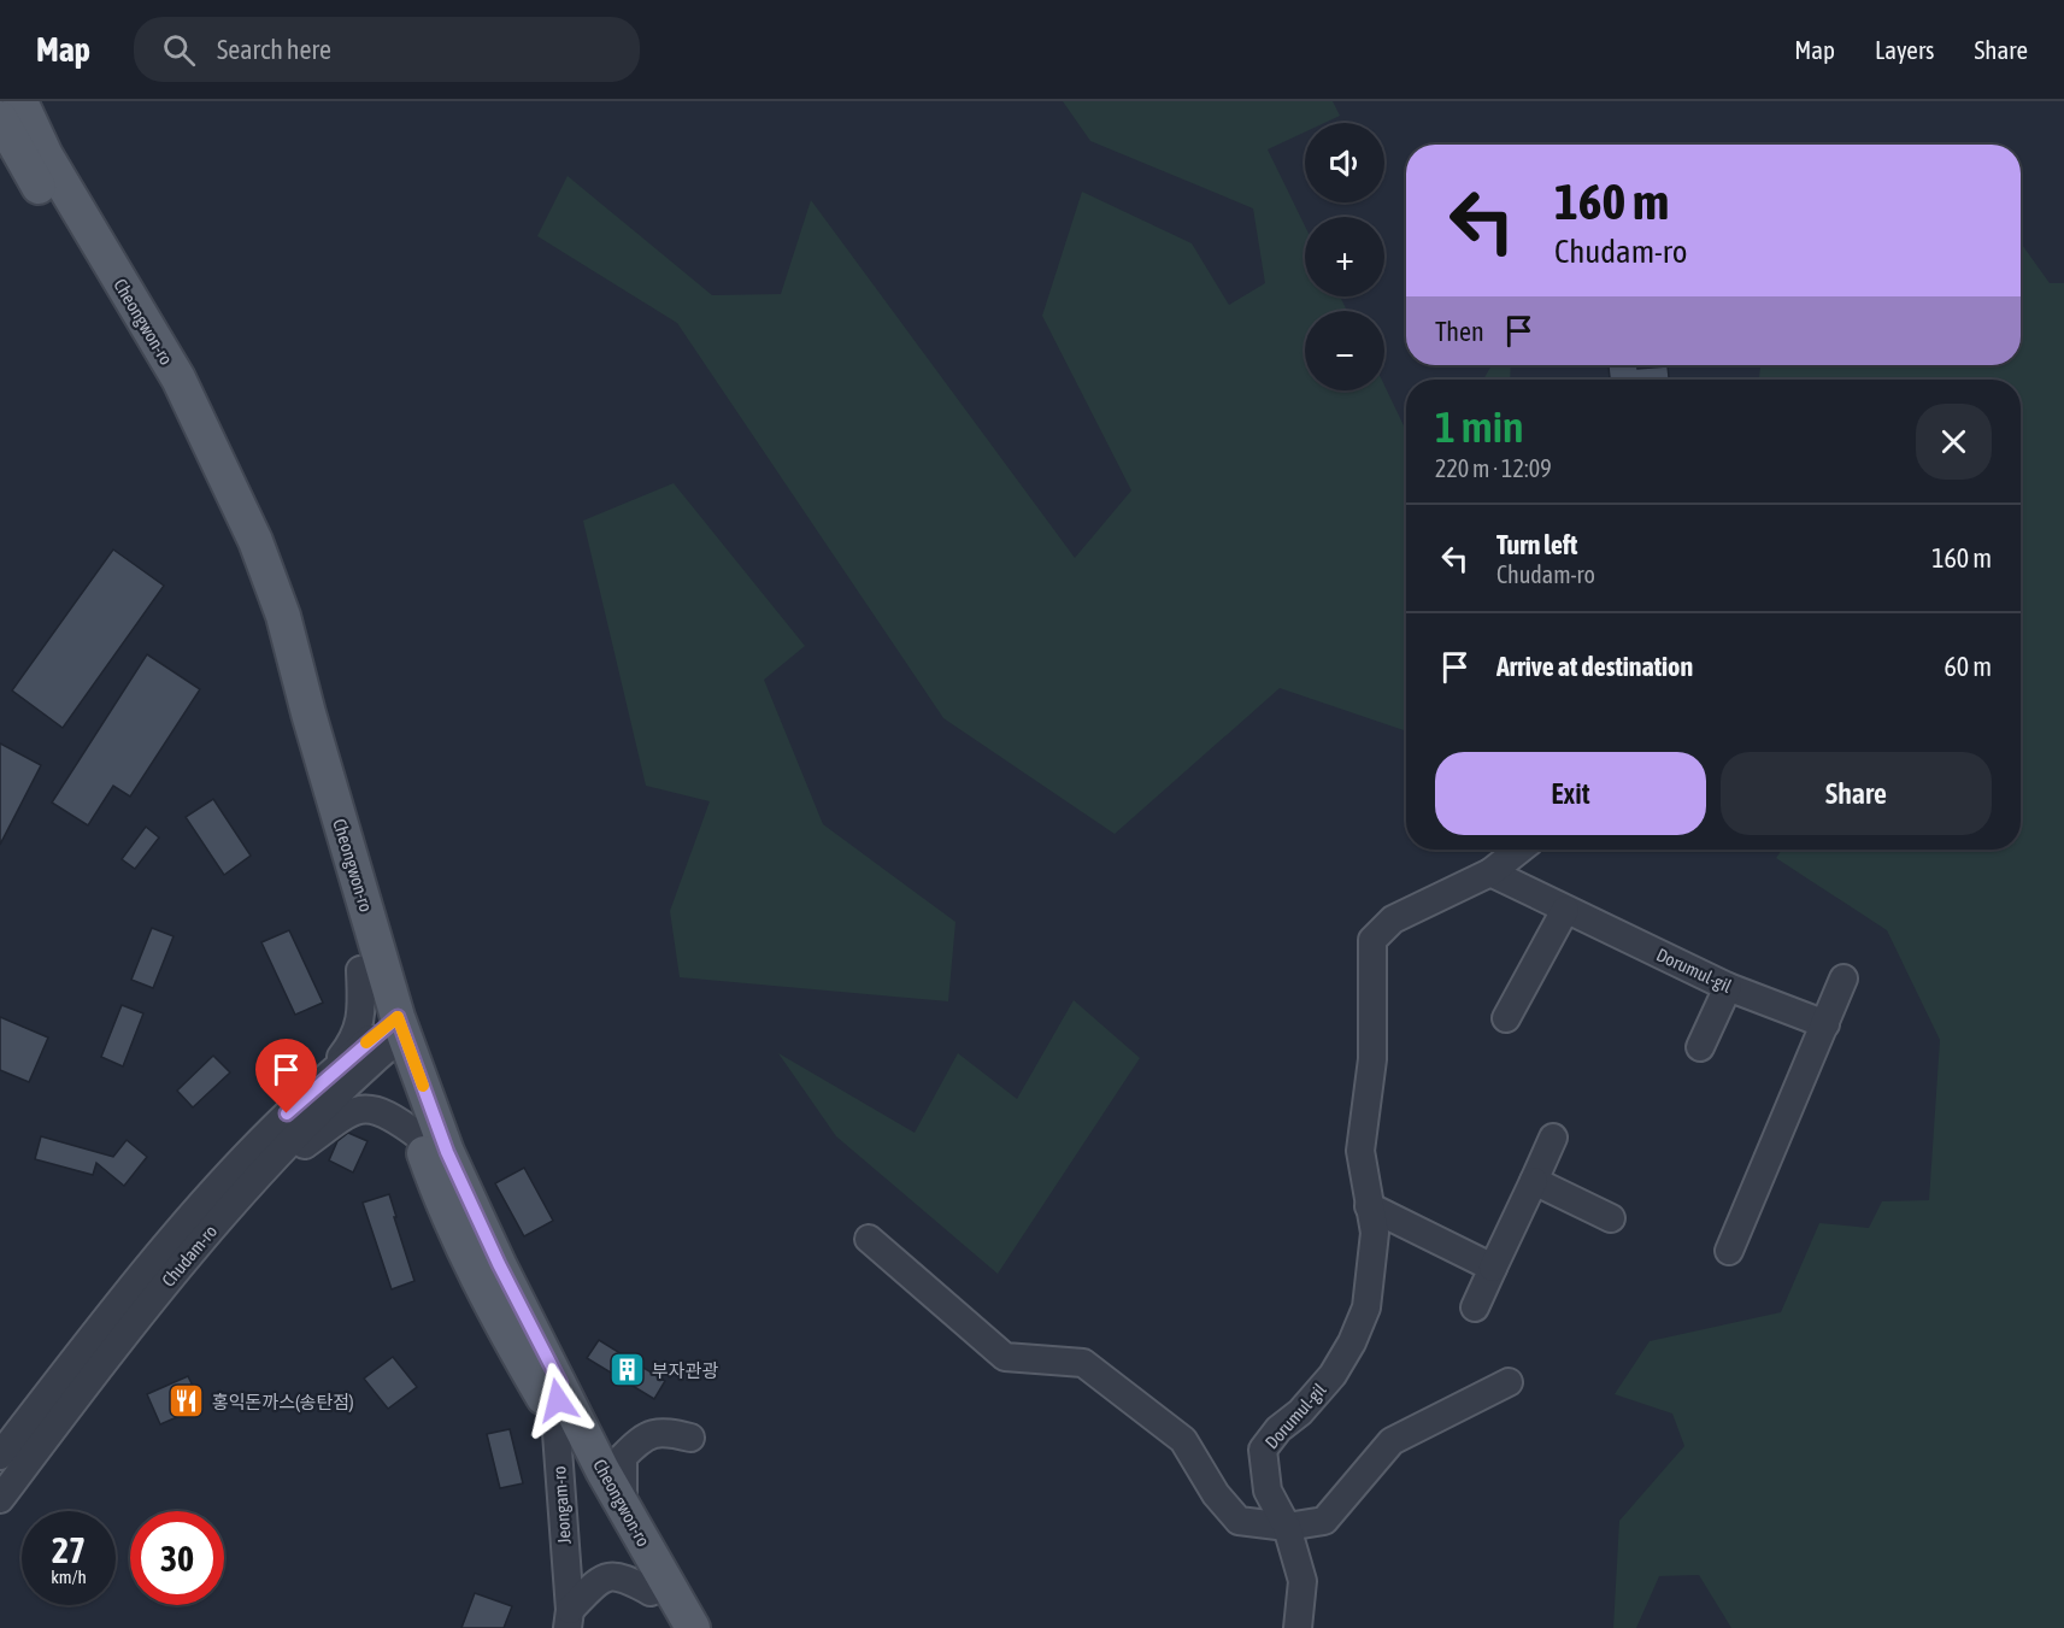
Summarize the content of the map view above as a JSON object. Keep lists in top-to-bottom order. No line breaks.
{"streets":{"main road":["Cheongwon-ro"],"street":["Dorumul-gil","Chudam-ro","Jeongam-ro"]},"crossings":[["Cheongwon-ro","Chudam-ro"],["Cheongwon-ro","Jeongam-ro"]],"places":{"building":["부자관광"],"restaurant":["홍익돈까스(송탄점)"]},"page":{"header":"Map","search":"Search here","nav":["Map","Layers","Share"],"map_buttons":["+","−"],"turn":["160 m","Chudam-ro"],"then":"Then","heading":["1 min","220 m · 12:09"],"list":[{"name":"Turn left","note":"Chudam-ro","value":"160 m"},{"name":"Arrive at destination","value":"60 m"}],"buttons":["Exit","Share"],"speed":"27 km/h","limit":"30"}}
